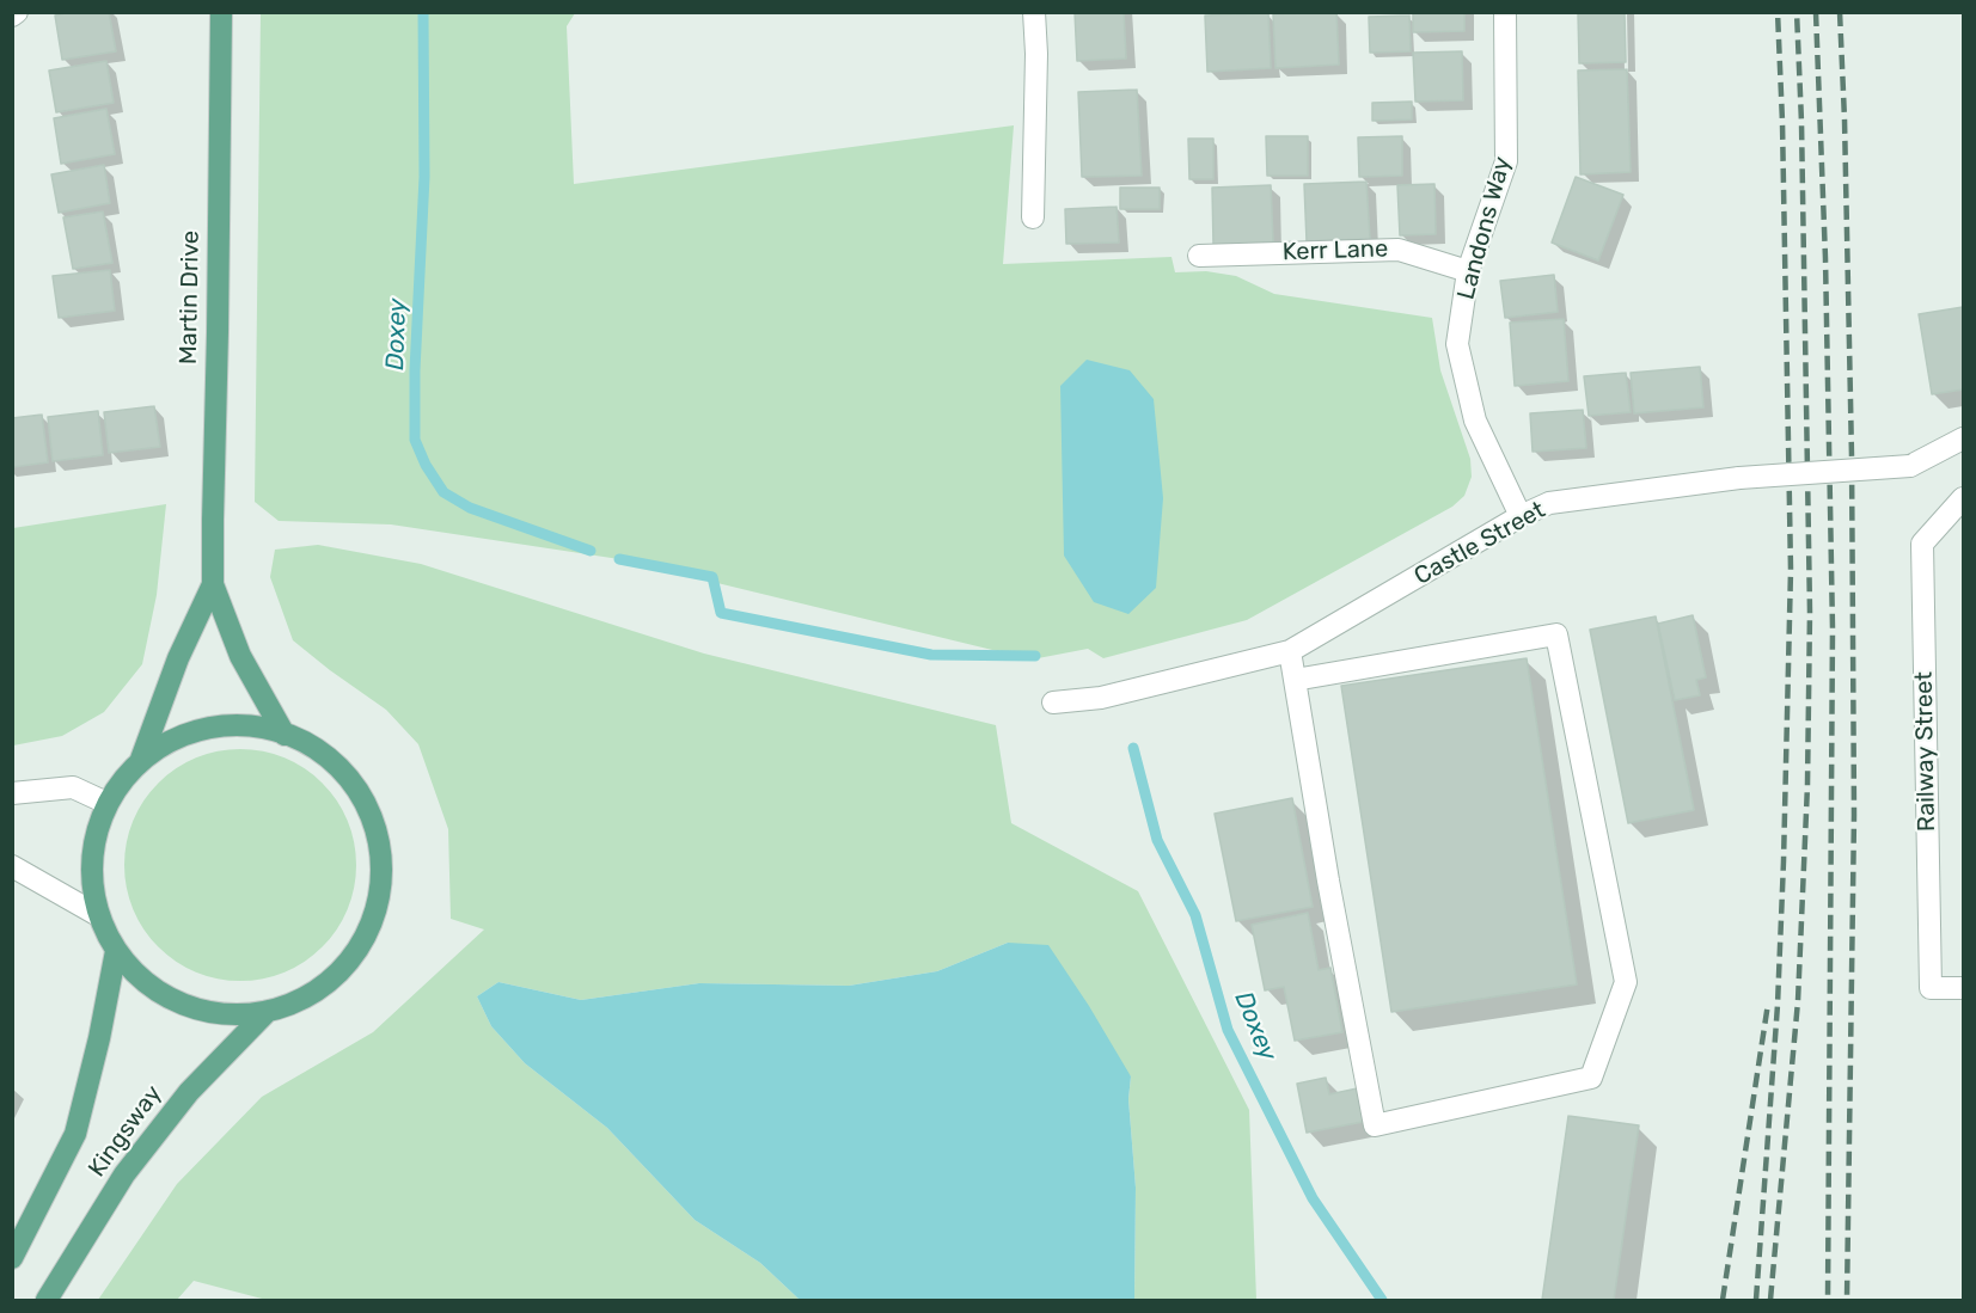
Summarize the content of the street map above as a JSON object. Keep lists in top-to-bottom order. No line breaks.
{"streets":{"main road":["Martin Drive","Kingsway"],"street":["Landons Way","Kerr Lane","Castle Street","Railway Street"]},"crossings":[["Landons Way","Kerr Lane"],["Landons Way","Castle Street"],["Martin Drive","Kingsway"]],"water":["Doxey"]}
